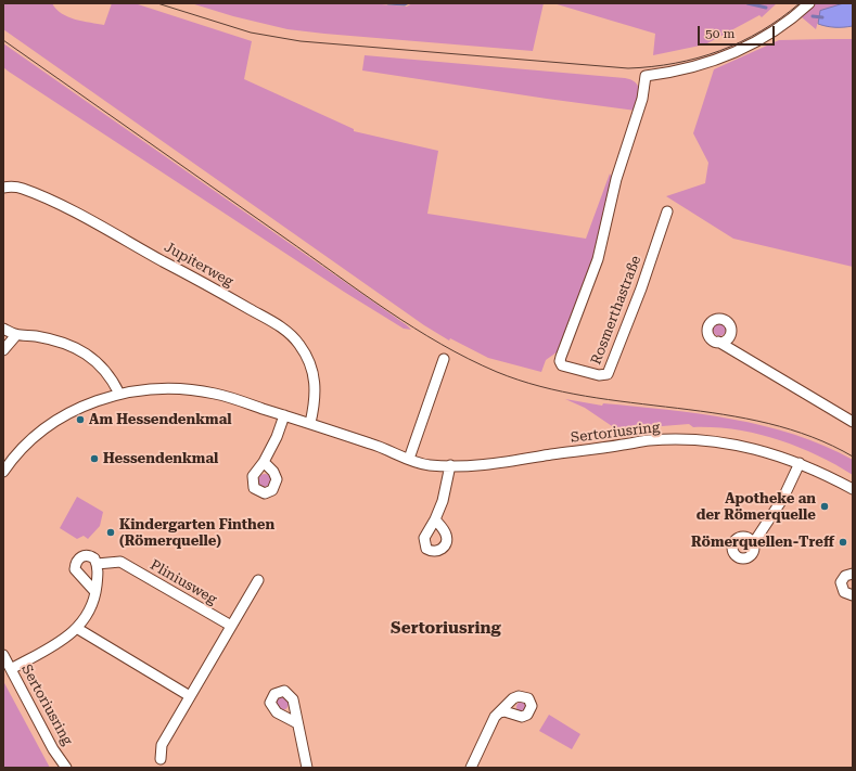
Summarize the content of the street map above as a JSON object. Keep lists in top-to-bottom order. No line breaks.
{"streets":{"street":["Jupiterweg","Rosmerthastraße","Sertoriusring","Pliniusweg"]},"crossings":[["Jupiterweg","Sertoriusring"]],"districts":["Sertoriusring"],"places":["Am Hessendenkmal","Hessendenkmal","Apotheke an der Römerquelle","Kindergarten Finthen (Römerquelle)","Römerquellen-Treff"],"scale_bar":"50 m"}
